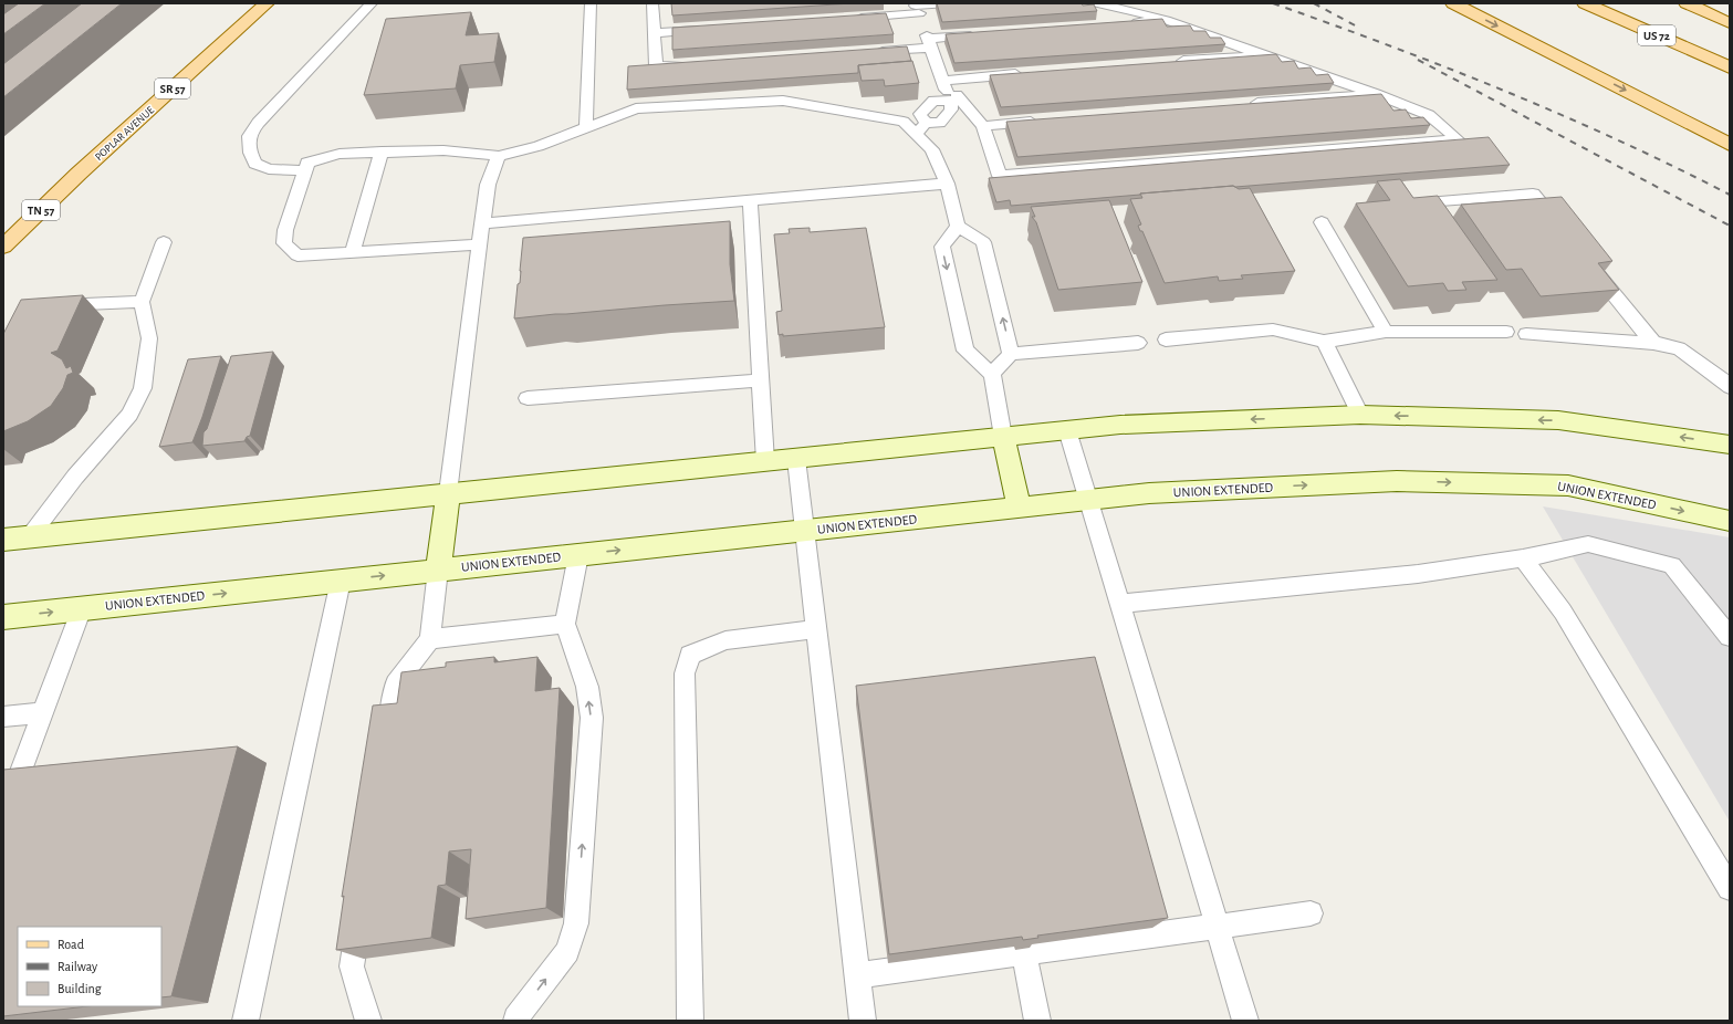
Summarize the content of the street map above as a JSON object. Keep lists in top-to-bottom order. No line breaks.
{"streets":{"main road":["US 72","SR 57","POPLAR AVENUE","TN 57"],"street":["UNION EXTENDED"]},"legend":["Road","Railway","Building"]}
